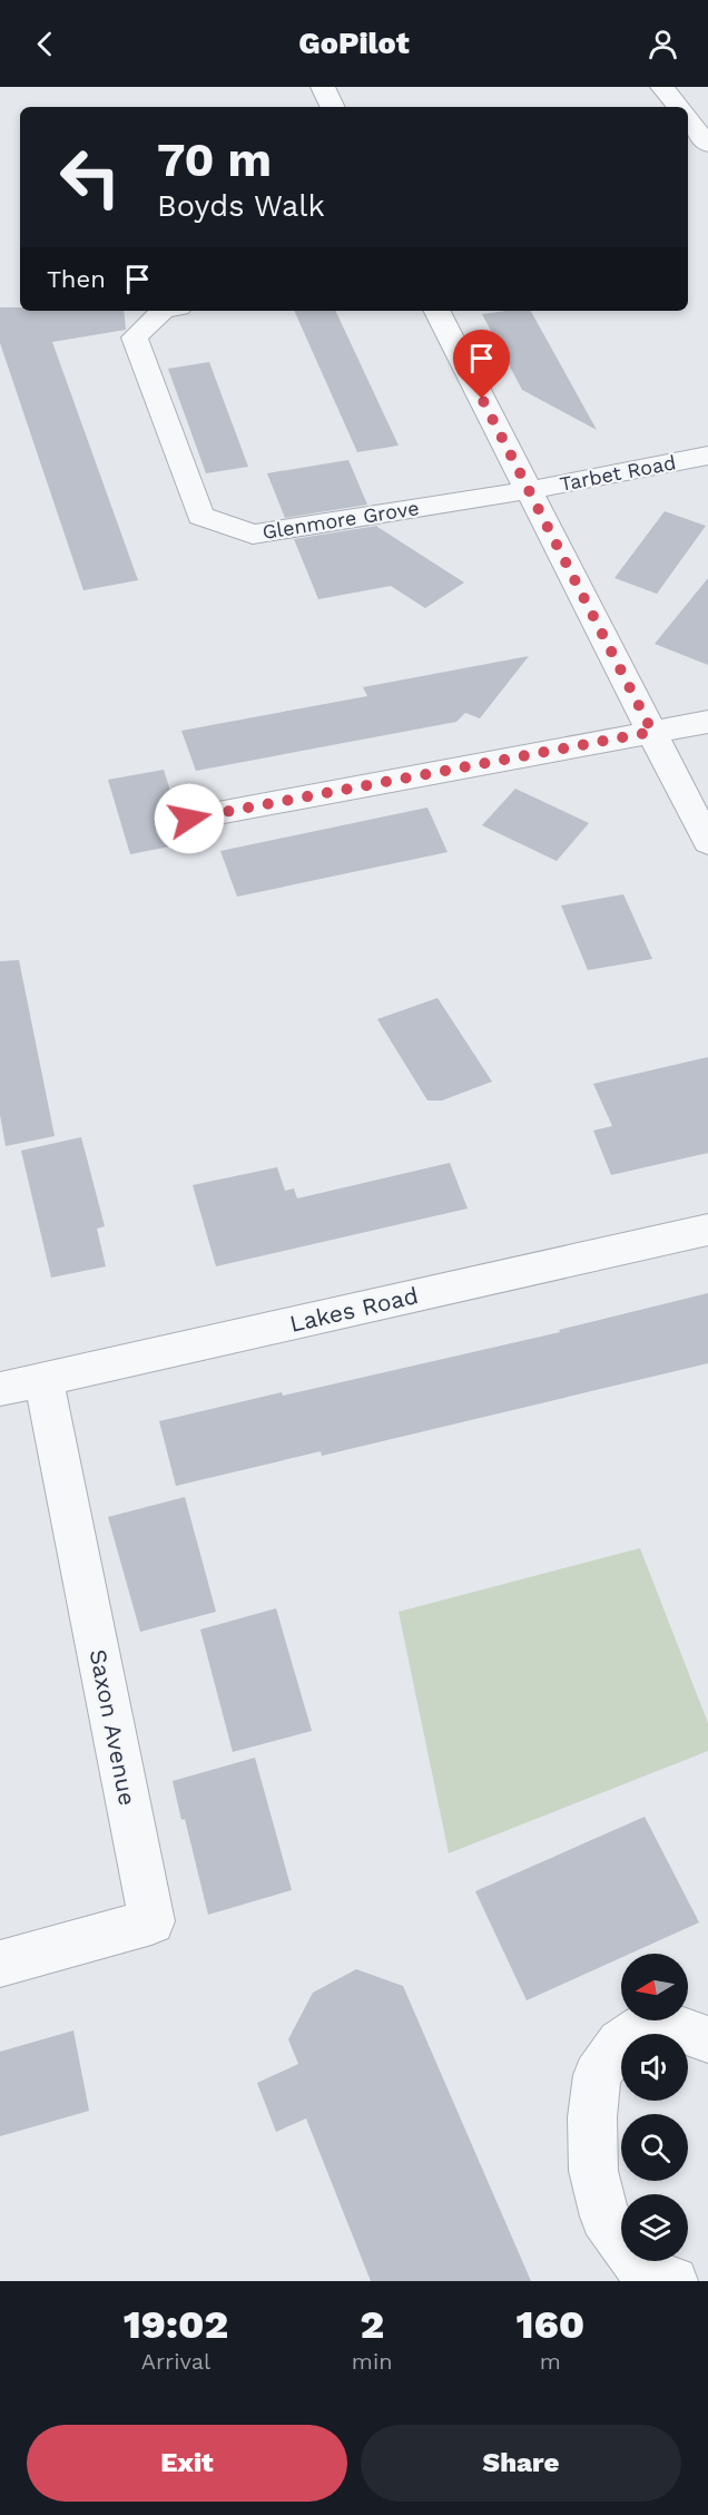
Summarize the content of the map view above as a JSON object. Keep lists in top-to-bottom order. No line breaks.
{"streets":{"street":["Tarbet Road","Glenmore Grove","Lakes Road","Saxon Avenue"]},"crossings":[["Tarbet Road","Glenmore Grove"],["Lakes Road","Saxon Avenue"]],"north":"left","page":{"header":"GoPilot","turn":["70 m","Boyds Walk"],"then":"Then","eta":["19:02","Arrival","2","min","160","m"],"buttons":["Exit","Share"]}}
